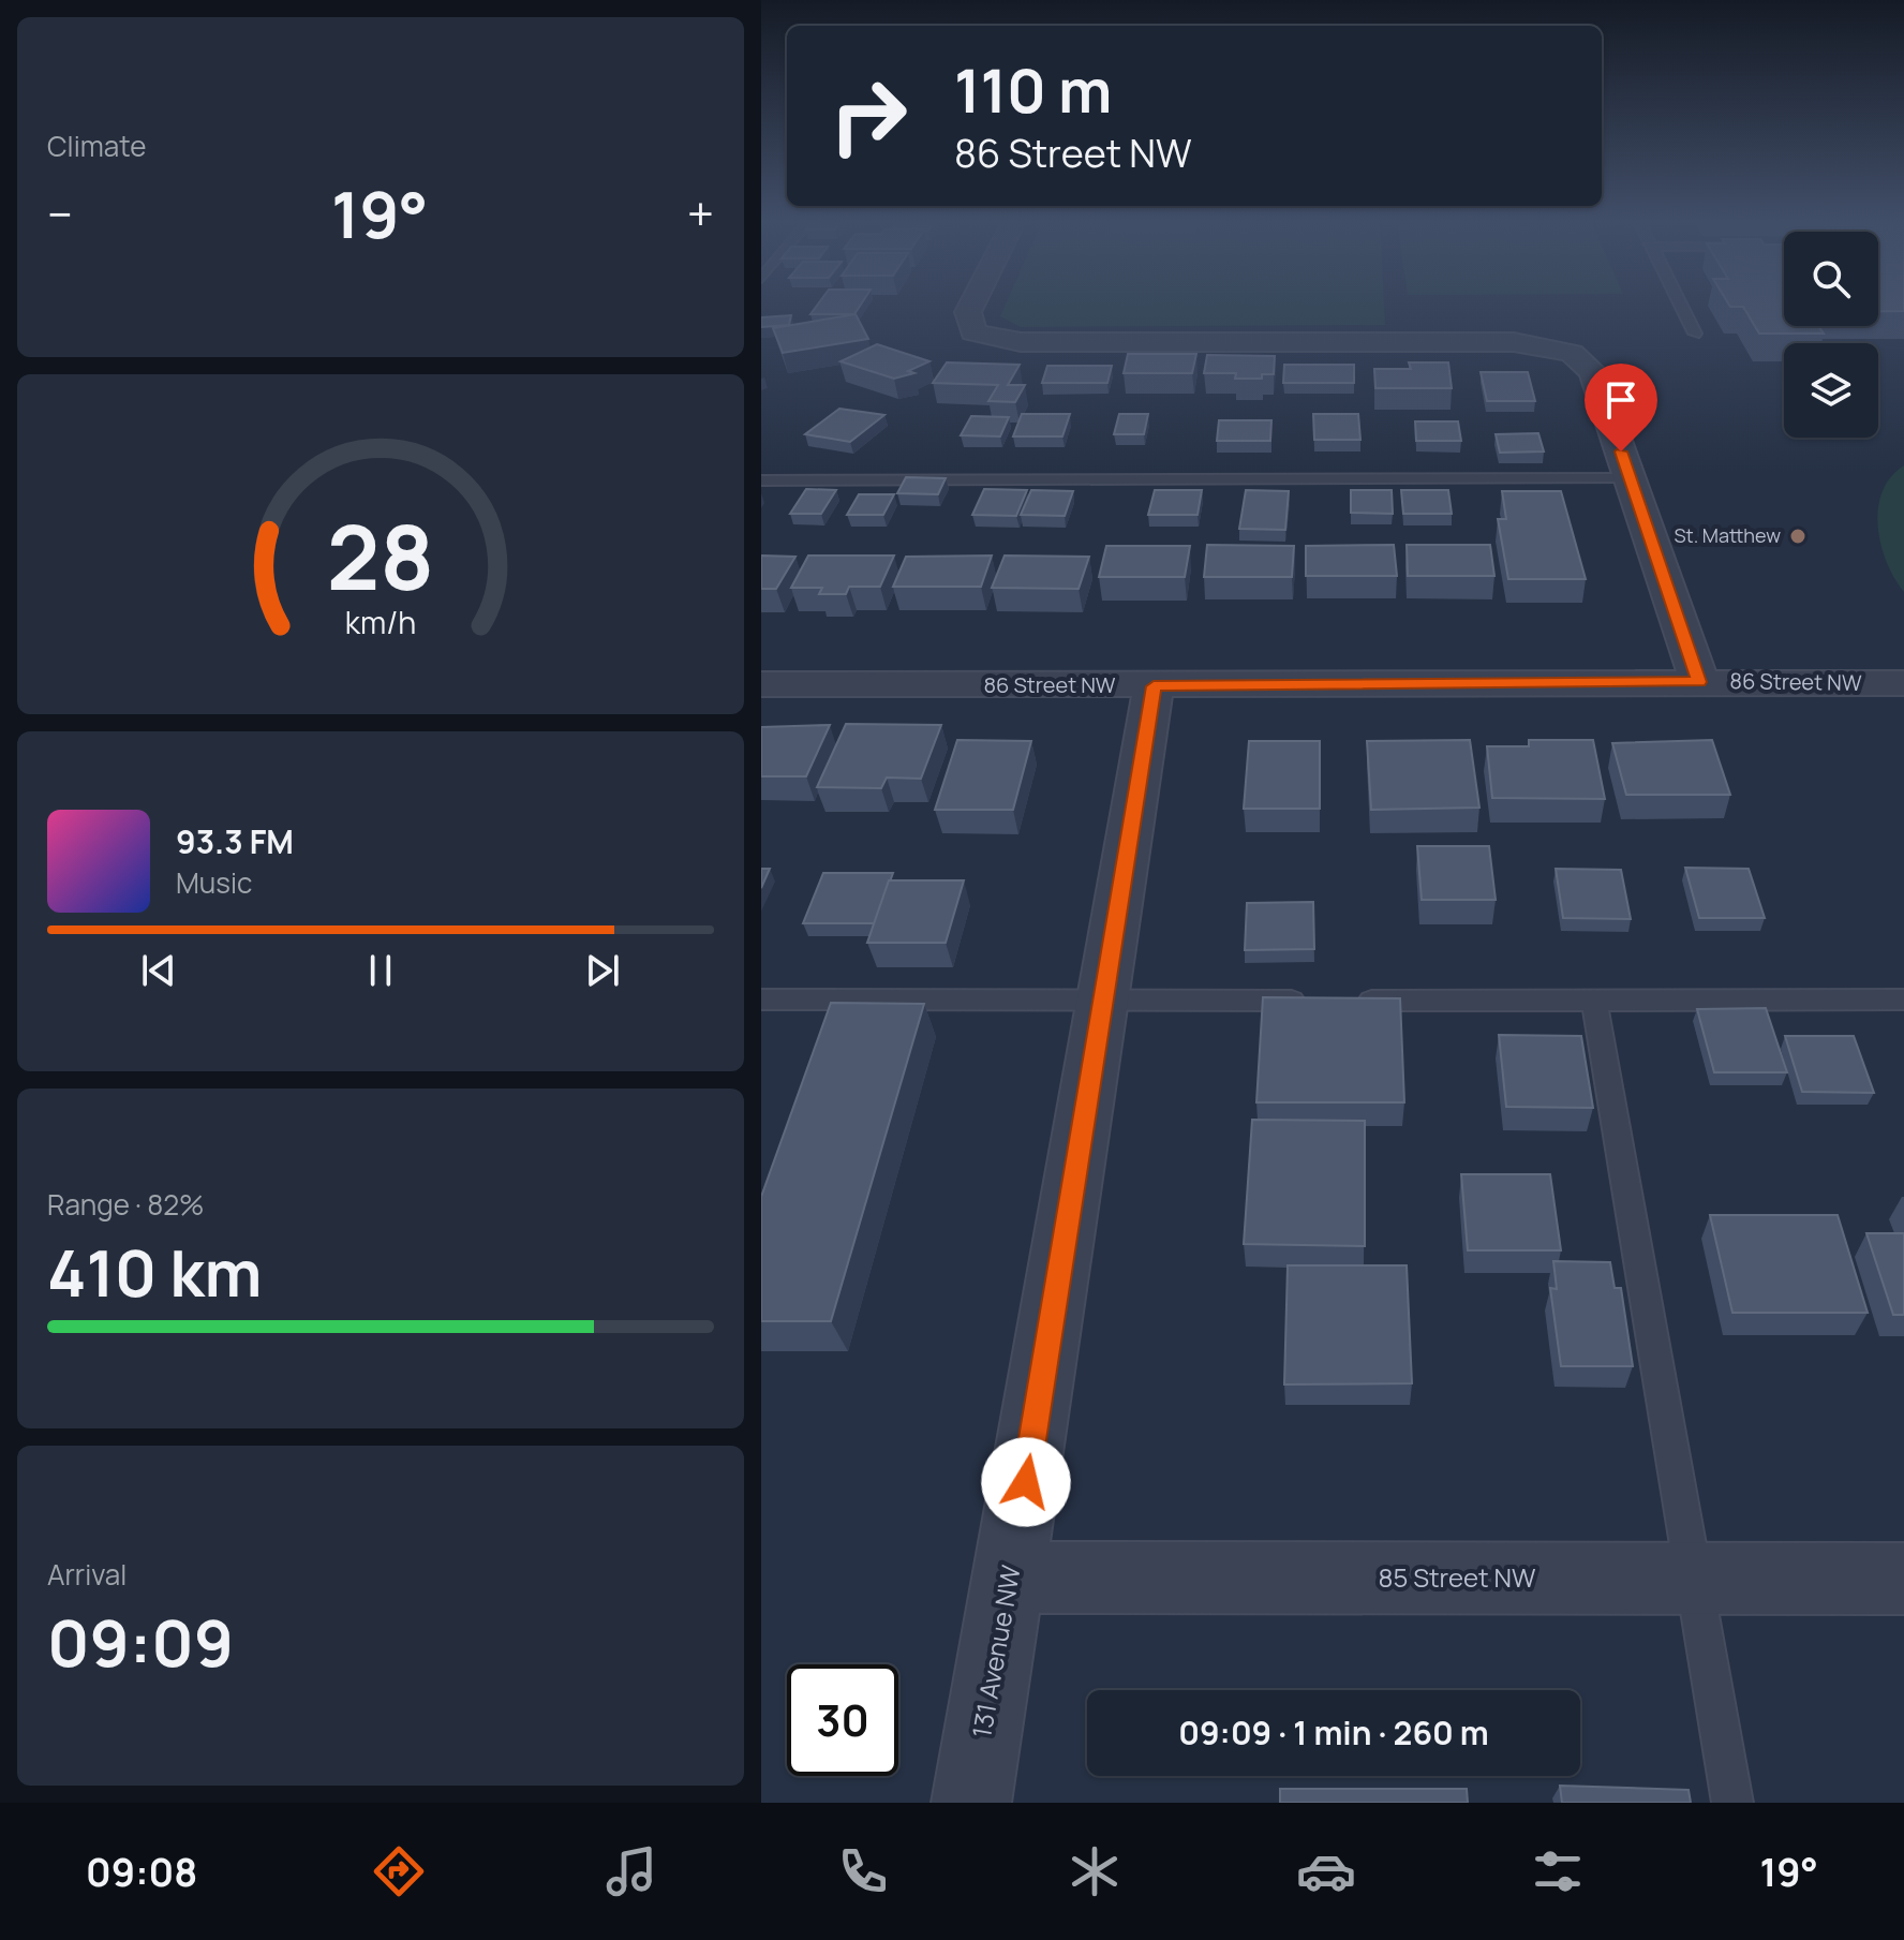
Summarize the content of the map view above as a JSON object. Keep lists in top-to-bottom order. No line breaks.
{"streets":{"street":["86 Street NW","85 Street NW","131 Avenue NW"]},"crossings":[["86 Street NW","131 Avenue NW"],["85 Street NW","131 Avenue NW"]],"places":["St. Matthew"],"page":{"tile":["Climate",["Range · 82%","410 km"],["Arrival","09:09"]],"turn":["110 m","86 Street NW"],"heat":["−","19°","+"],"song":["93.3 FM","Music"],"limit":"30","trip":"09:09 · 1 min · 260 m","tabs":["09:08","19°"],"gauge":["28","km/h"]}}
